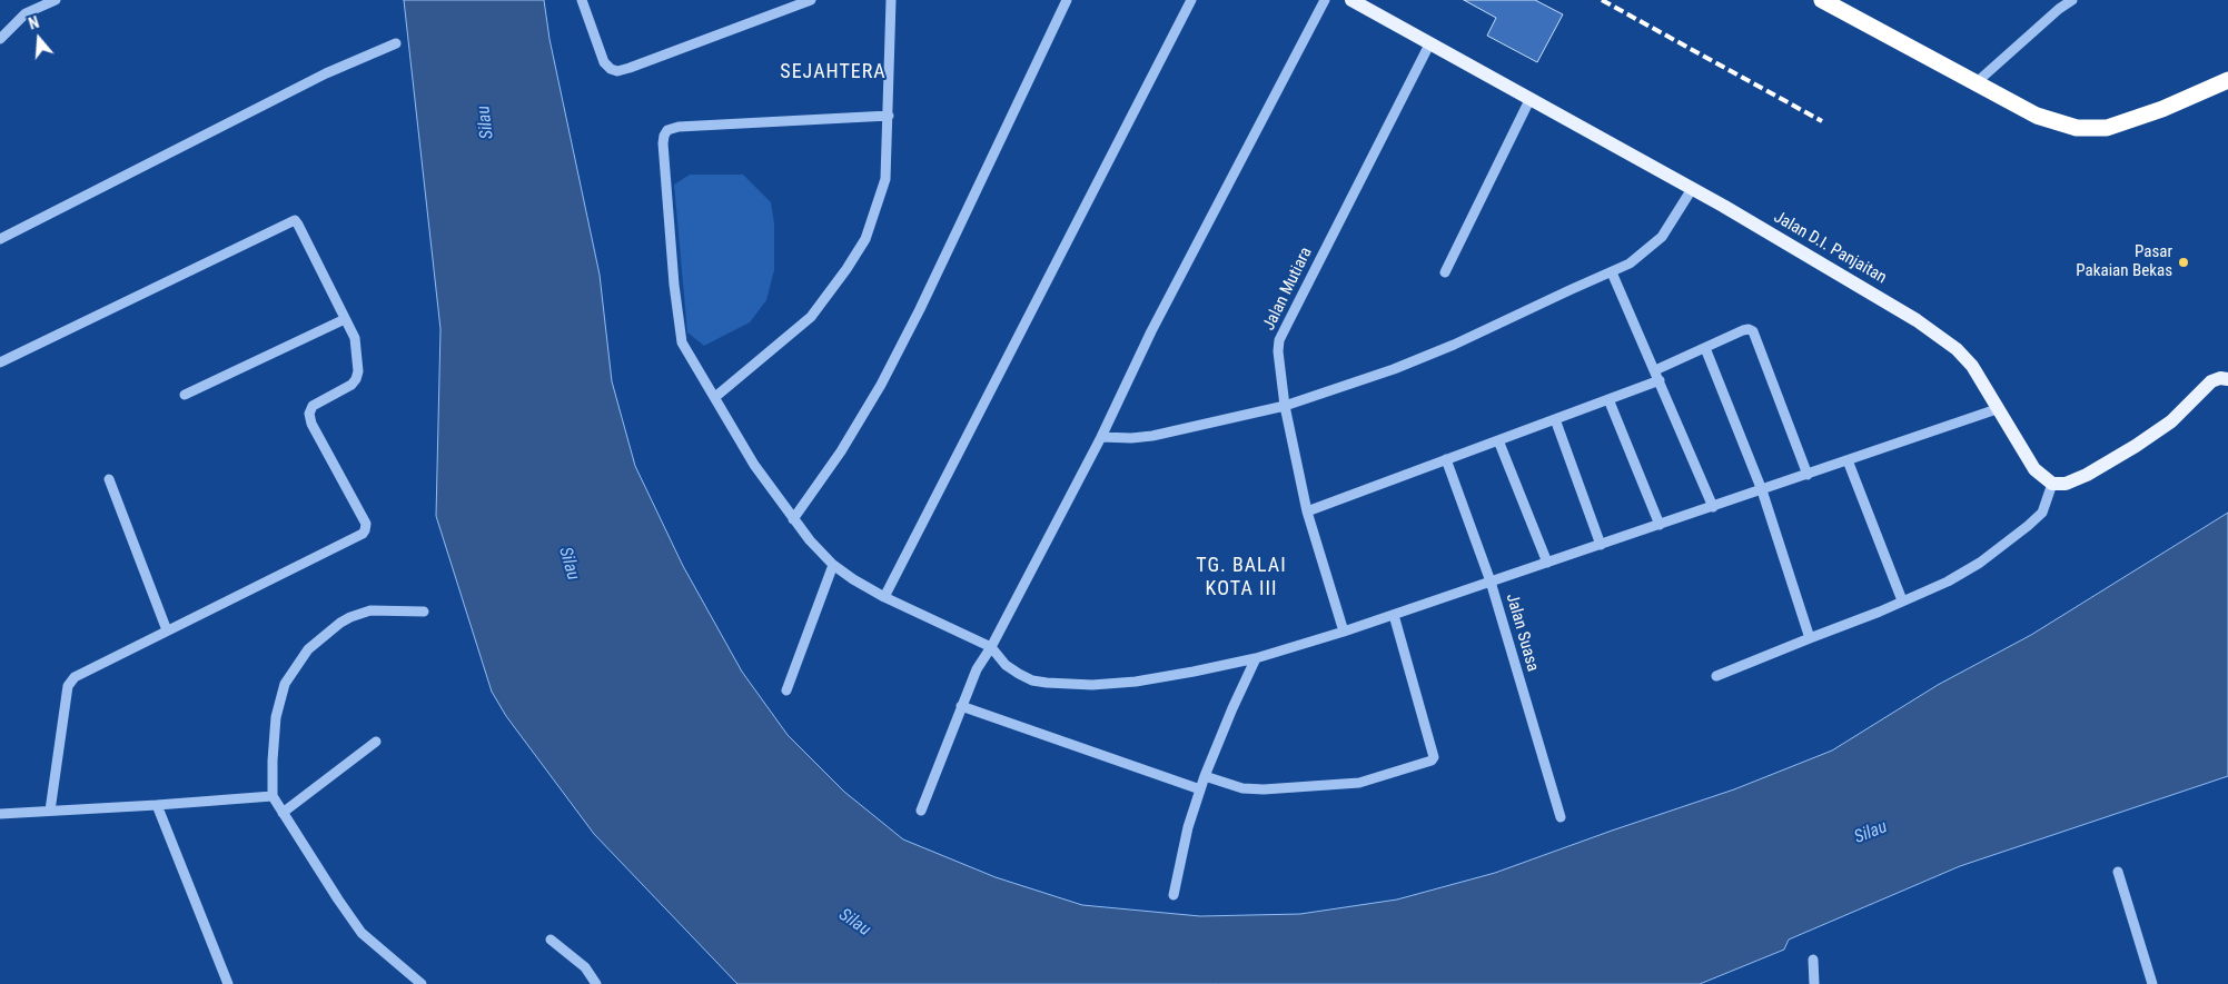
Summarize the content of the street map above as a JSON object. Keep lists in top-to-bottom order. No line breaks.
{"streets":{"main road":["Jalan D.I. Panjaitan"],"street":["Jalan Mutiara","Jalan Suasa"]},"crossings":[["Jalan D.I. Panjaitan","Jalan Mutiara"]],"districts":["SEJAHTERA","TG. BALAI KOTA III"],"water":["Silau"],"places":["Pasar Pakaian Bekas"],"north":"top"}
